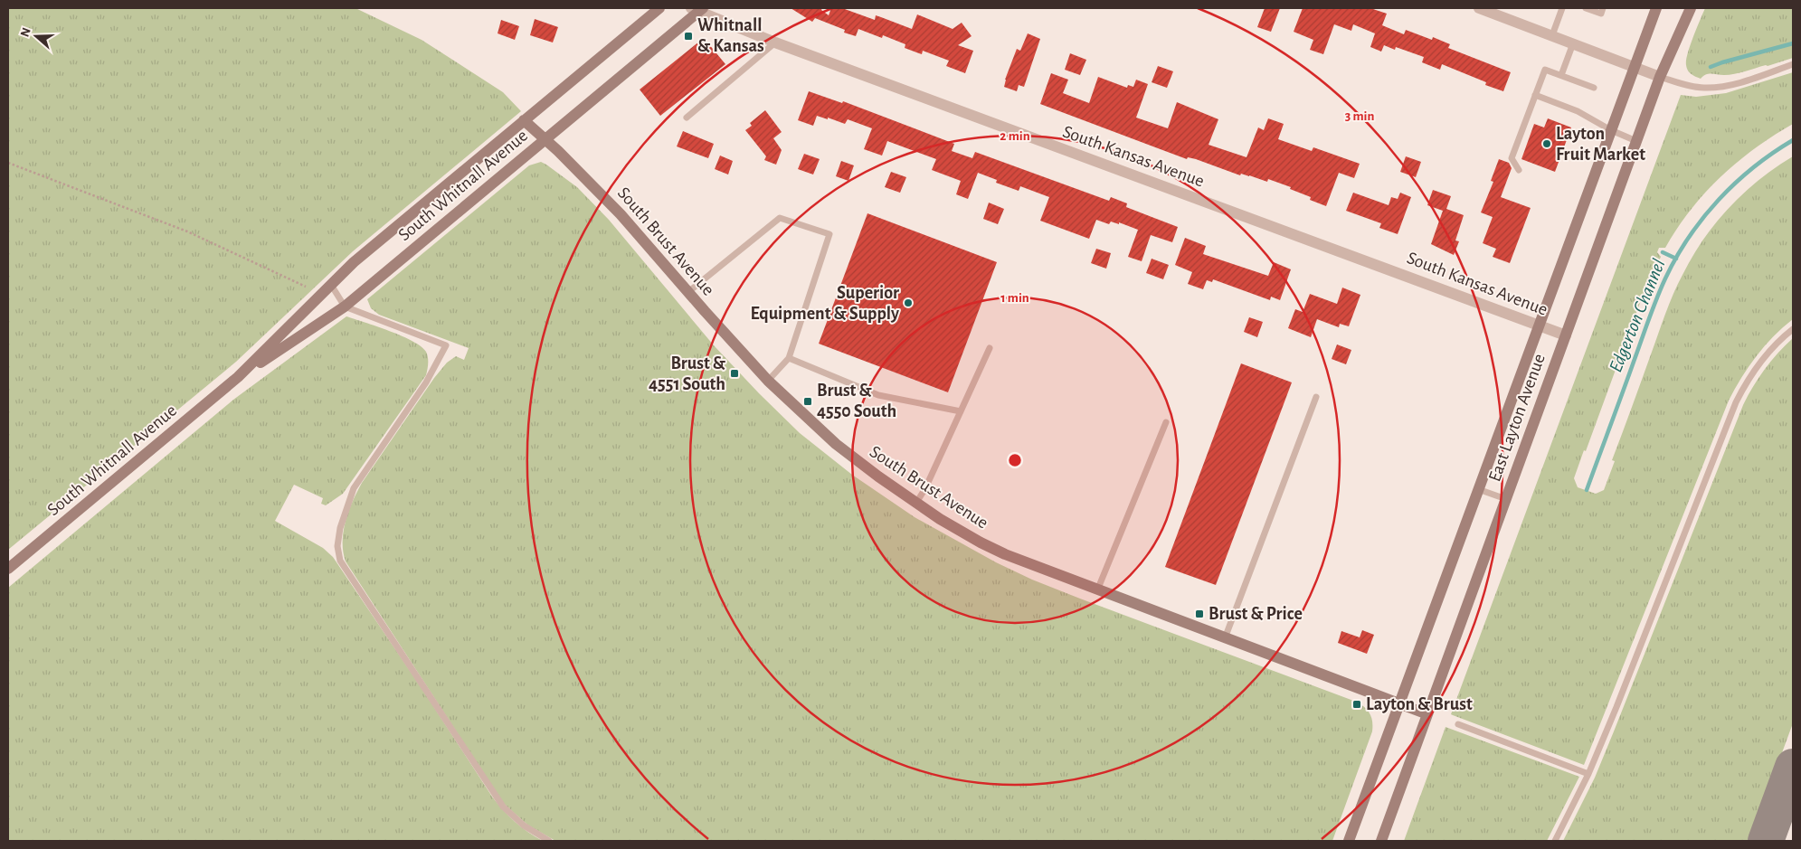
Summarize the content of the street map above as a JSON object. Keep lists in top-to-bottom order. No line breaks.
{"streets":{"street":["South Kansas Avenue","South Whitnall Avenue","South Brust Avenue","East Layton Avenue"]},"crossings":[["South Kansas Avenue","South Whitnall Avenue"],["South Kansas Avenue","East Layton Avenue"],["South Whitnall Avenue","South Brust Avenue"],["South Brust Avenue","East Layton Avenue"]],"water":["Edgerton Channel"],"places":{"transit":["Whitnall & Kansas","Brust & 4551 South","Brust & 4550 South","Brust & Price","Layton & Brust"],"other":["Layton Fruit Market","Superior Equipment & Supply"]},"north":"left","rings":["3 min","2 min","1 min"]}
